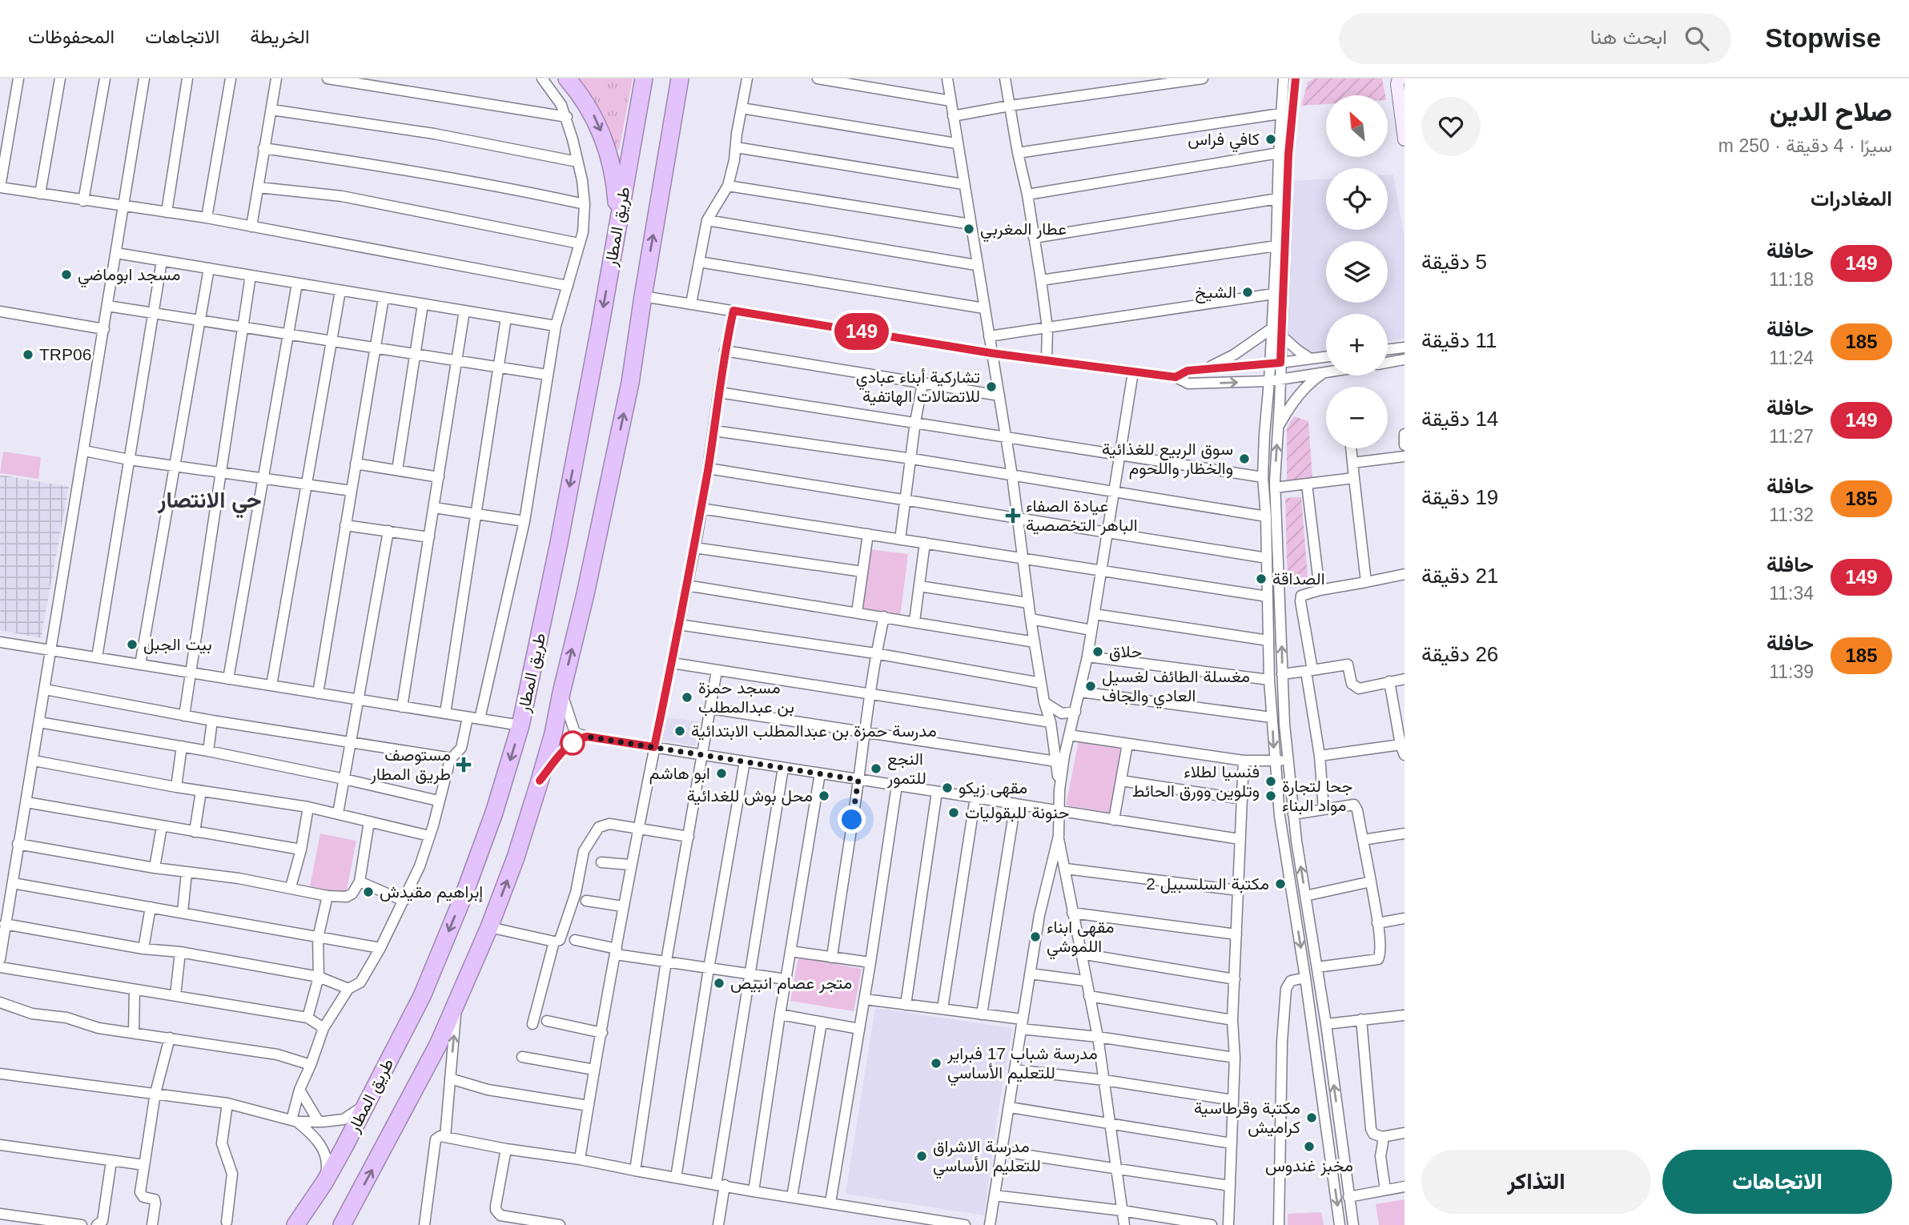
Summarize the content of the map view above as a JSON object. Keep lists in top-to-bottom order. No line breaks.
{"streets":{"highway":["طريق المطار"]},"districts":["حي الانتصار"],"places":{"other":["كافي فراس","عطار المغربي","مسجد ابوماضي","الشيخ","TRP06","تشاركية أبناء عبادي للاتصالات الهاتفية","سوق الربيع للغذائية والخظار واللحوم","الصداقة","بيت الجبل","حلاق","مغسلة الطائف لغسيل العادي والجاف","مسجد حمزة بن عبدالمطلب","مدرسة حمزة بن عبدالمطلب الابتدائية","النجع للتمور","ابو هاشم","فنسيا لطلاء وتلوين وورق الحائط","مقهى زيكو","محل بوش للغدائية","جحا لتجارة مواد البناء","حنونة للبقوليات","مكتبة السلسبيل 2","إبراهيم مقيدش","مقهى ابناء اللموشي","متجر عصام انبيص","مدرسة شباب 17 فبراير للتعليم الأساسي","مكتبة وقرطاسية كراميش","مخبز غندوس","مدرسة الاشراق للتعليم الأساسي"],"health":["عيادة الصفاء الباهر التخصصية","مستوصف طريق المطار"]},"lines":["bus line 149"],"north":"top left","page":{"header":"Stopwise","search":"ابحث هنا","nav":["الخريطة","الاتجاهات","المحفوظات"],"heading":[["صلاح الدين","سيرًا · 4 دقيقة · 250 m"],"المغادرات"],"on_map":"149","map_buttons":["+","−"],"list":[{"mark":"149","name":"حافلة","note":"11:18","value":"5 دقيقة"},{"mark":"185","name":"حافلة","note":"11:24","value":"11 دقيقة"},{"mark":"149","name":"حافلة","note":"11:27","value":"14 دقيقة"},{"mark":"185","name":"حافلة","note":"11:32","value":"19 دقيقة"},{"mark":"149","name":"حافلة","note":"11:34","value":"21 دقيقة"},{"mark":"185","name":"حافلة","note":"11:39","value":"26 دقيقة"}],"buttons":["الاتجاهات","التذاكر"]}}
